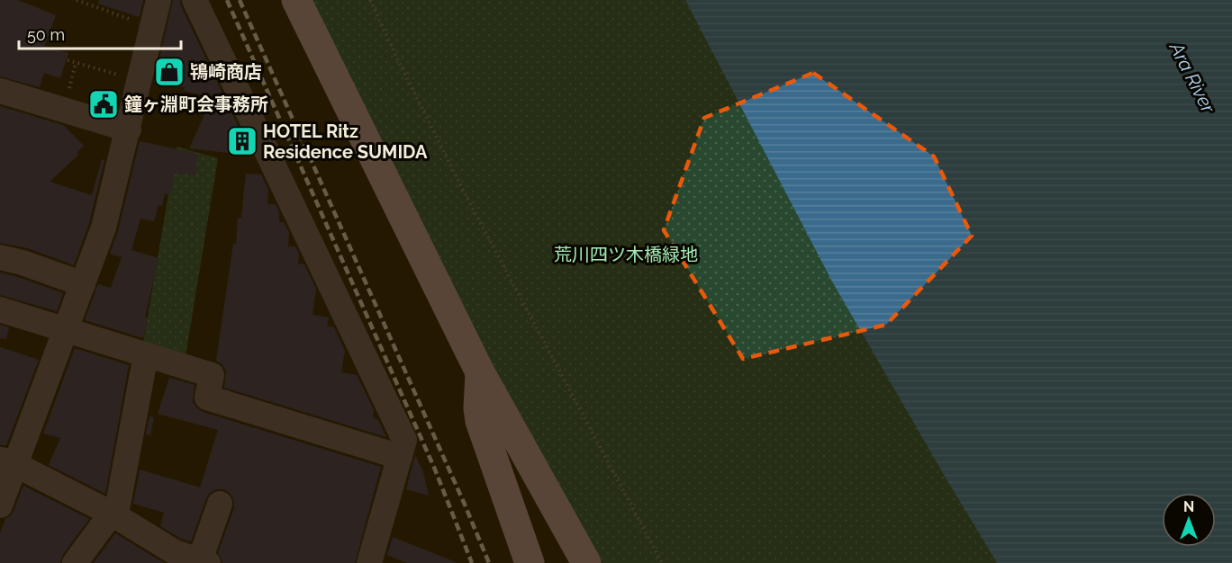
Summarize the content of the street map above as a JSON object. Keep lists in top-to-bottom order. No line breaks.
{"water":["Ara River"],"parks":["荒川四ツ木橋緑地"],"places":{"shop":["鴇崎商店"],"public building":["鐘ヶ淵町会事務所"],"building":["HOTEL Ritz Residence SUMIDA"]},"scale_bar":"50 m","north":"top"}
